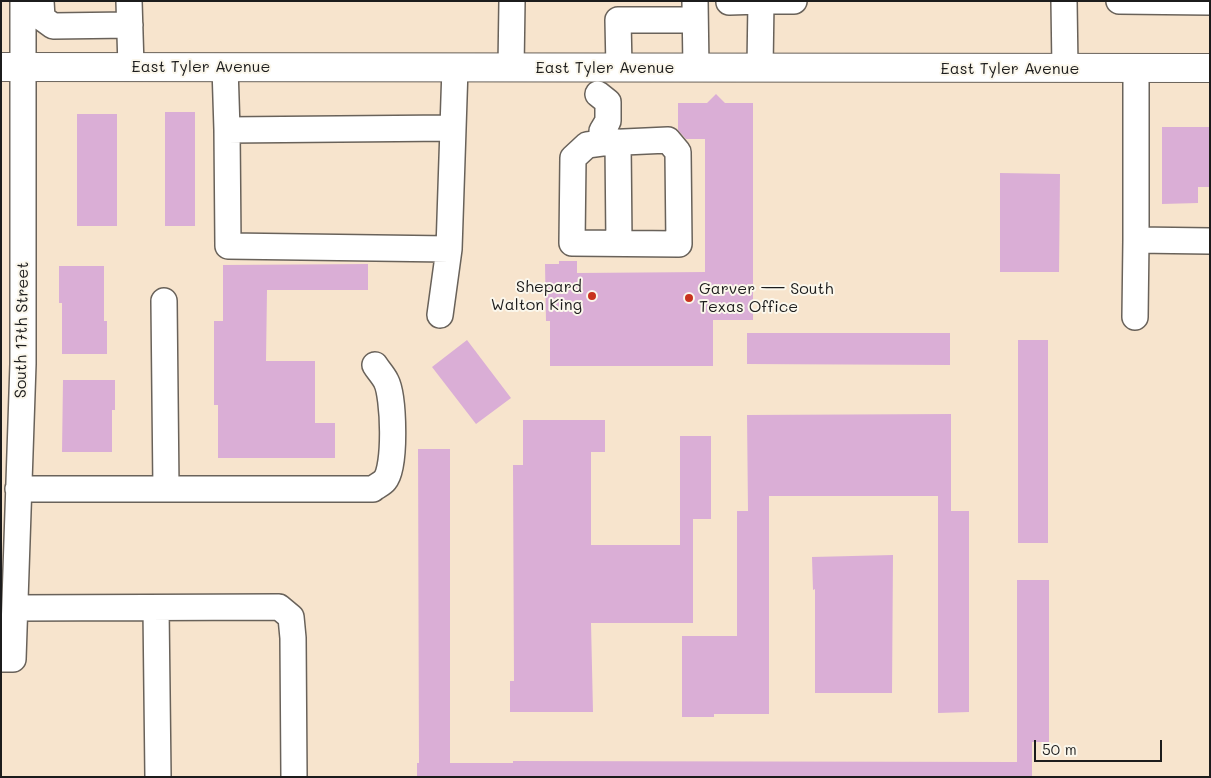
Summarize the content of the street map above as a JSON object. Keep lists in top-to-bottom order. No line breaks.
{"streets":{"main road":["East Tyler Avenue"],"street":["South 17th Street"]},"crossings":[["East Tyler Avenue","South 17th Street"]],"places":["Shepard Walton King","Garver — South Texas Office"],"scale_bar":"50 m"}
